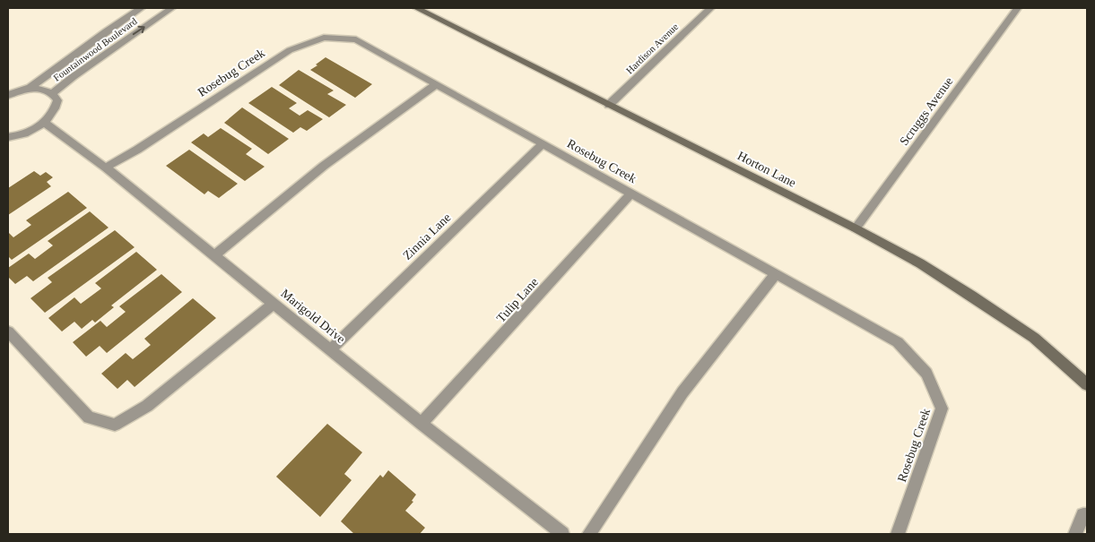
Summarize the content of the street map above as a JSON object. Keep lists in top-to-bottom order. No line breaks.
{"streets":{"street":["Hardison Avenue","Fountainwood Boulevard","Rosebug Creek","Scruggs Avenue","Horton Lane","Zinnia Lane","Tulip Lane","Marigold Drive"]},"crossings":[["Hardison Avenue","Horton Lane"],["Rosebug Creek","Zinnia Lane"],["Rosebug Creek","Tulip Lane"],["Rosebug Creek","Marigold Drive"],["Scruggs Avenue","Horton Lane"],["Zinnia Lane","Marigold Drive"],["Tulip Lane","Marigold Drive"]]}
